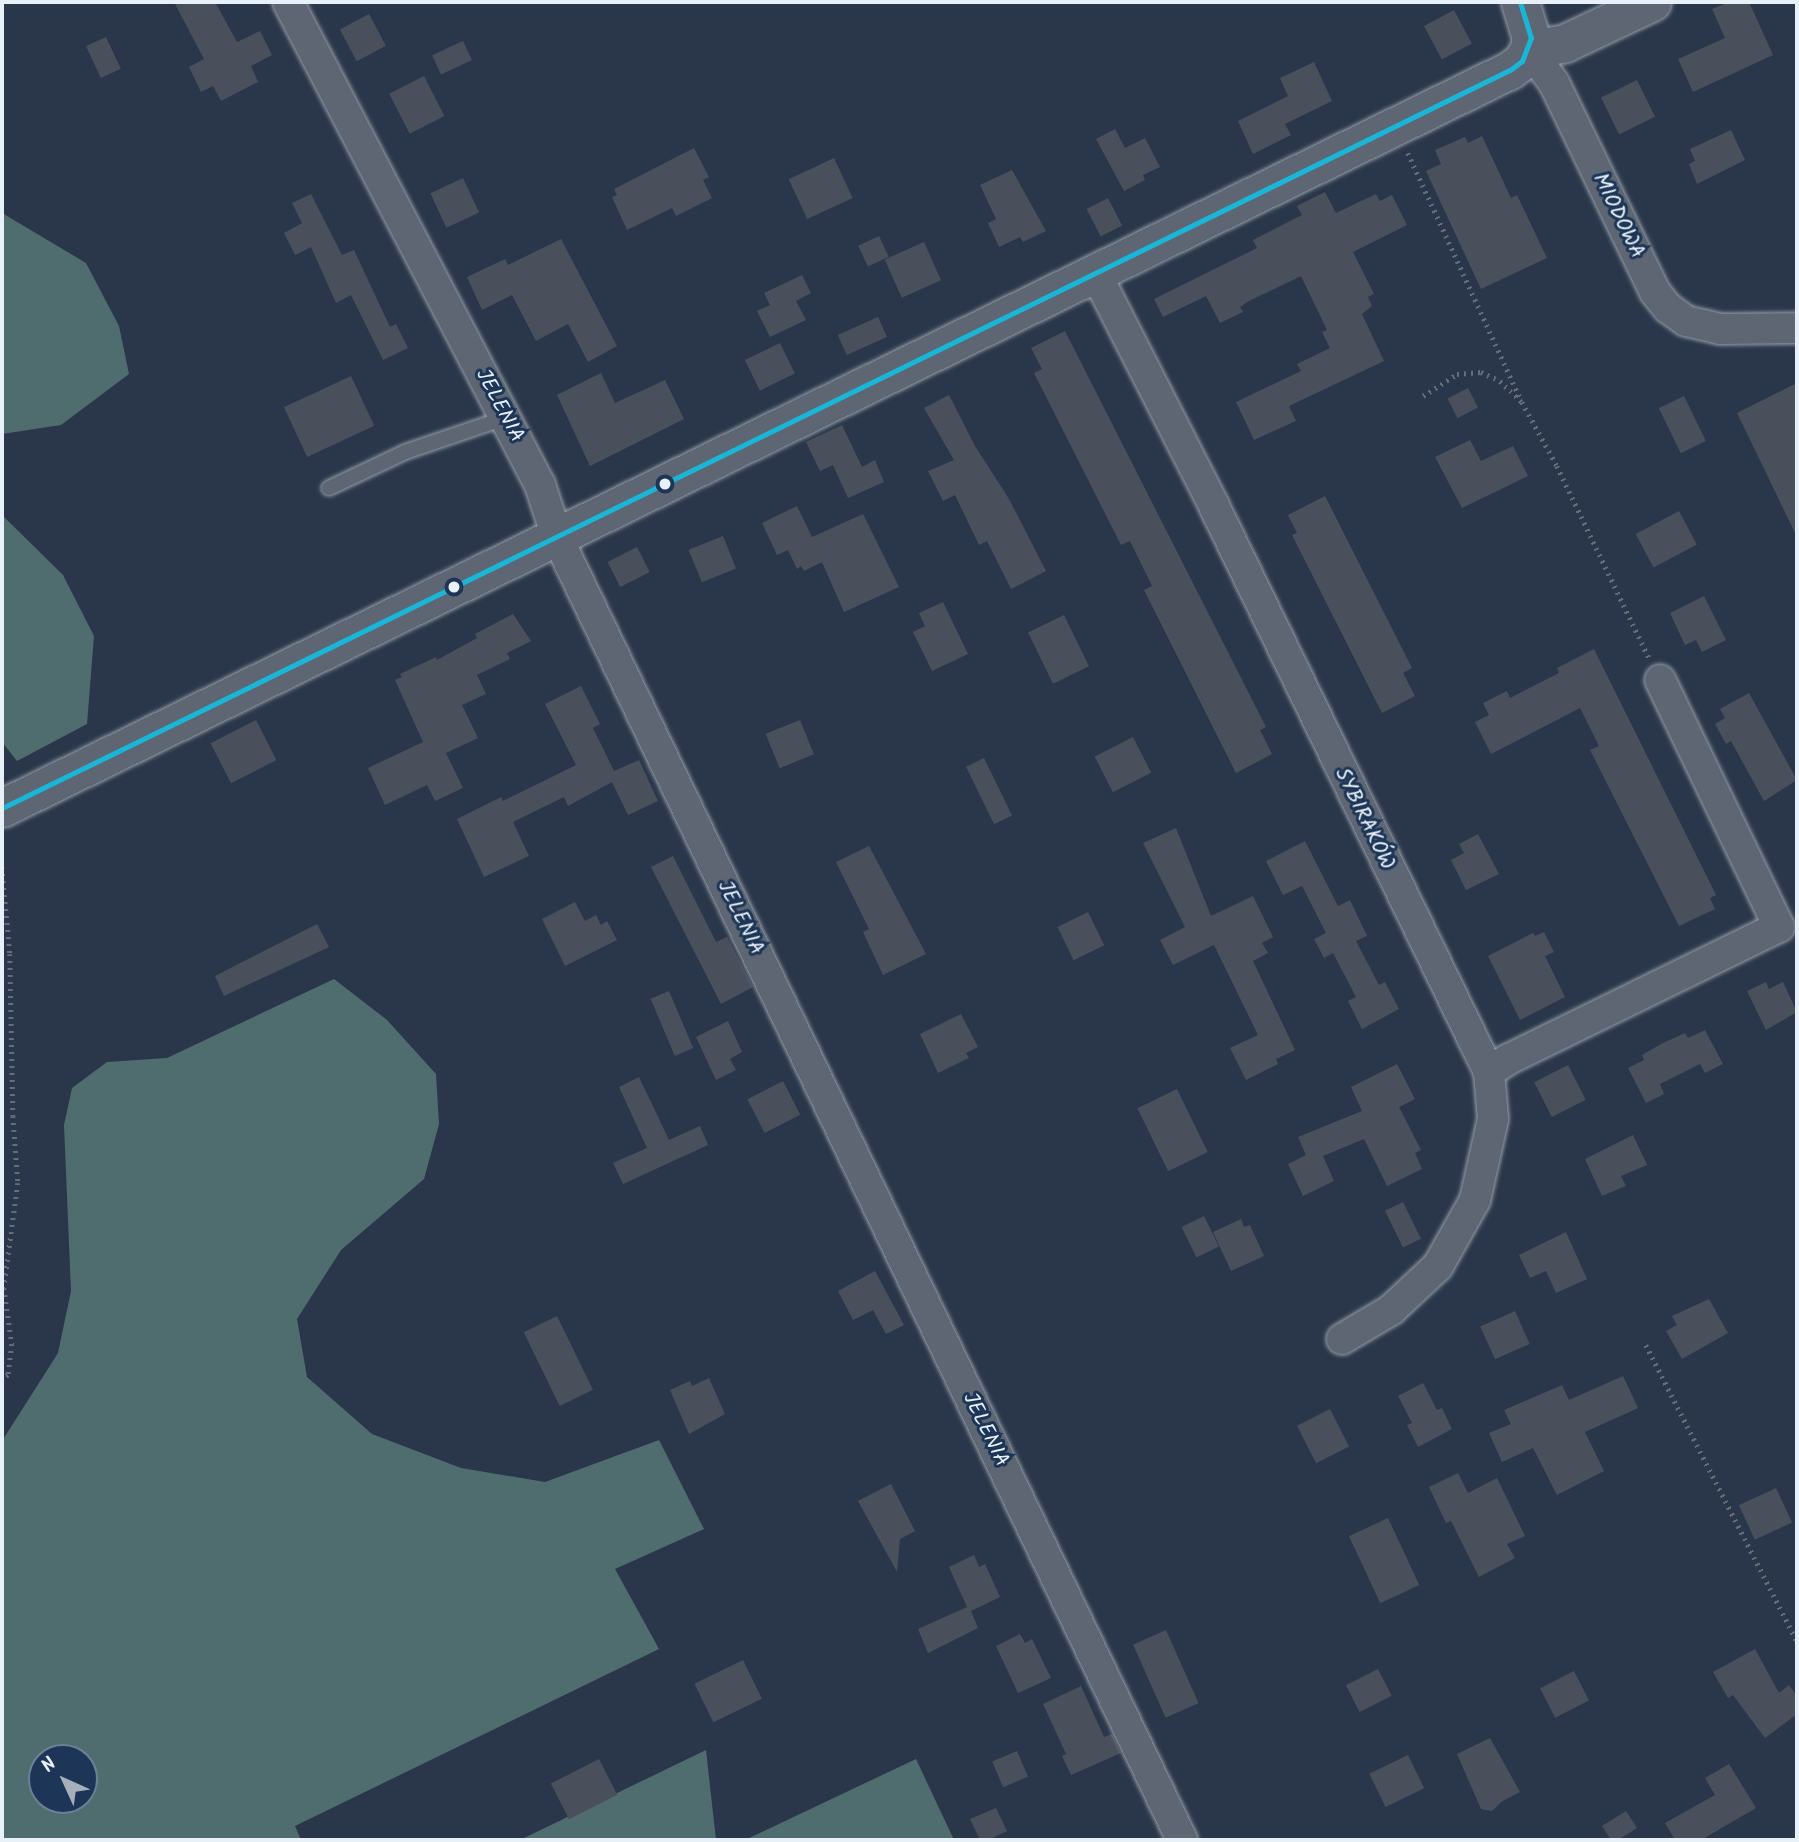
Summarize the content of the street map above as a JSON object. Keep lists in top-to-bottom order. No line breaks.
{"streets":{"street":["MIODOWA","JELENIA","SYBIRAKÓW"]},"north":"top left"}
